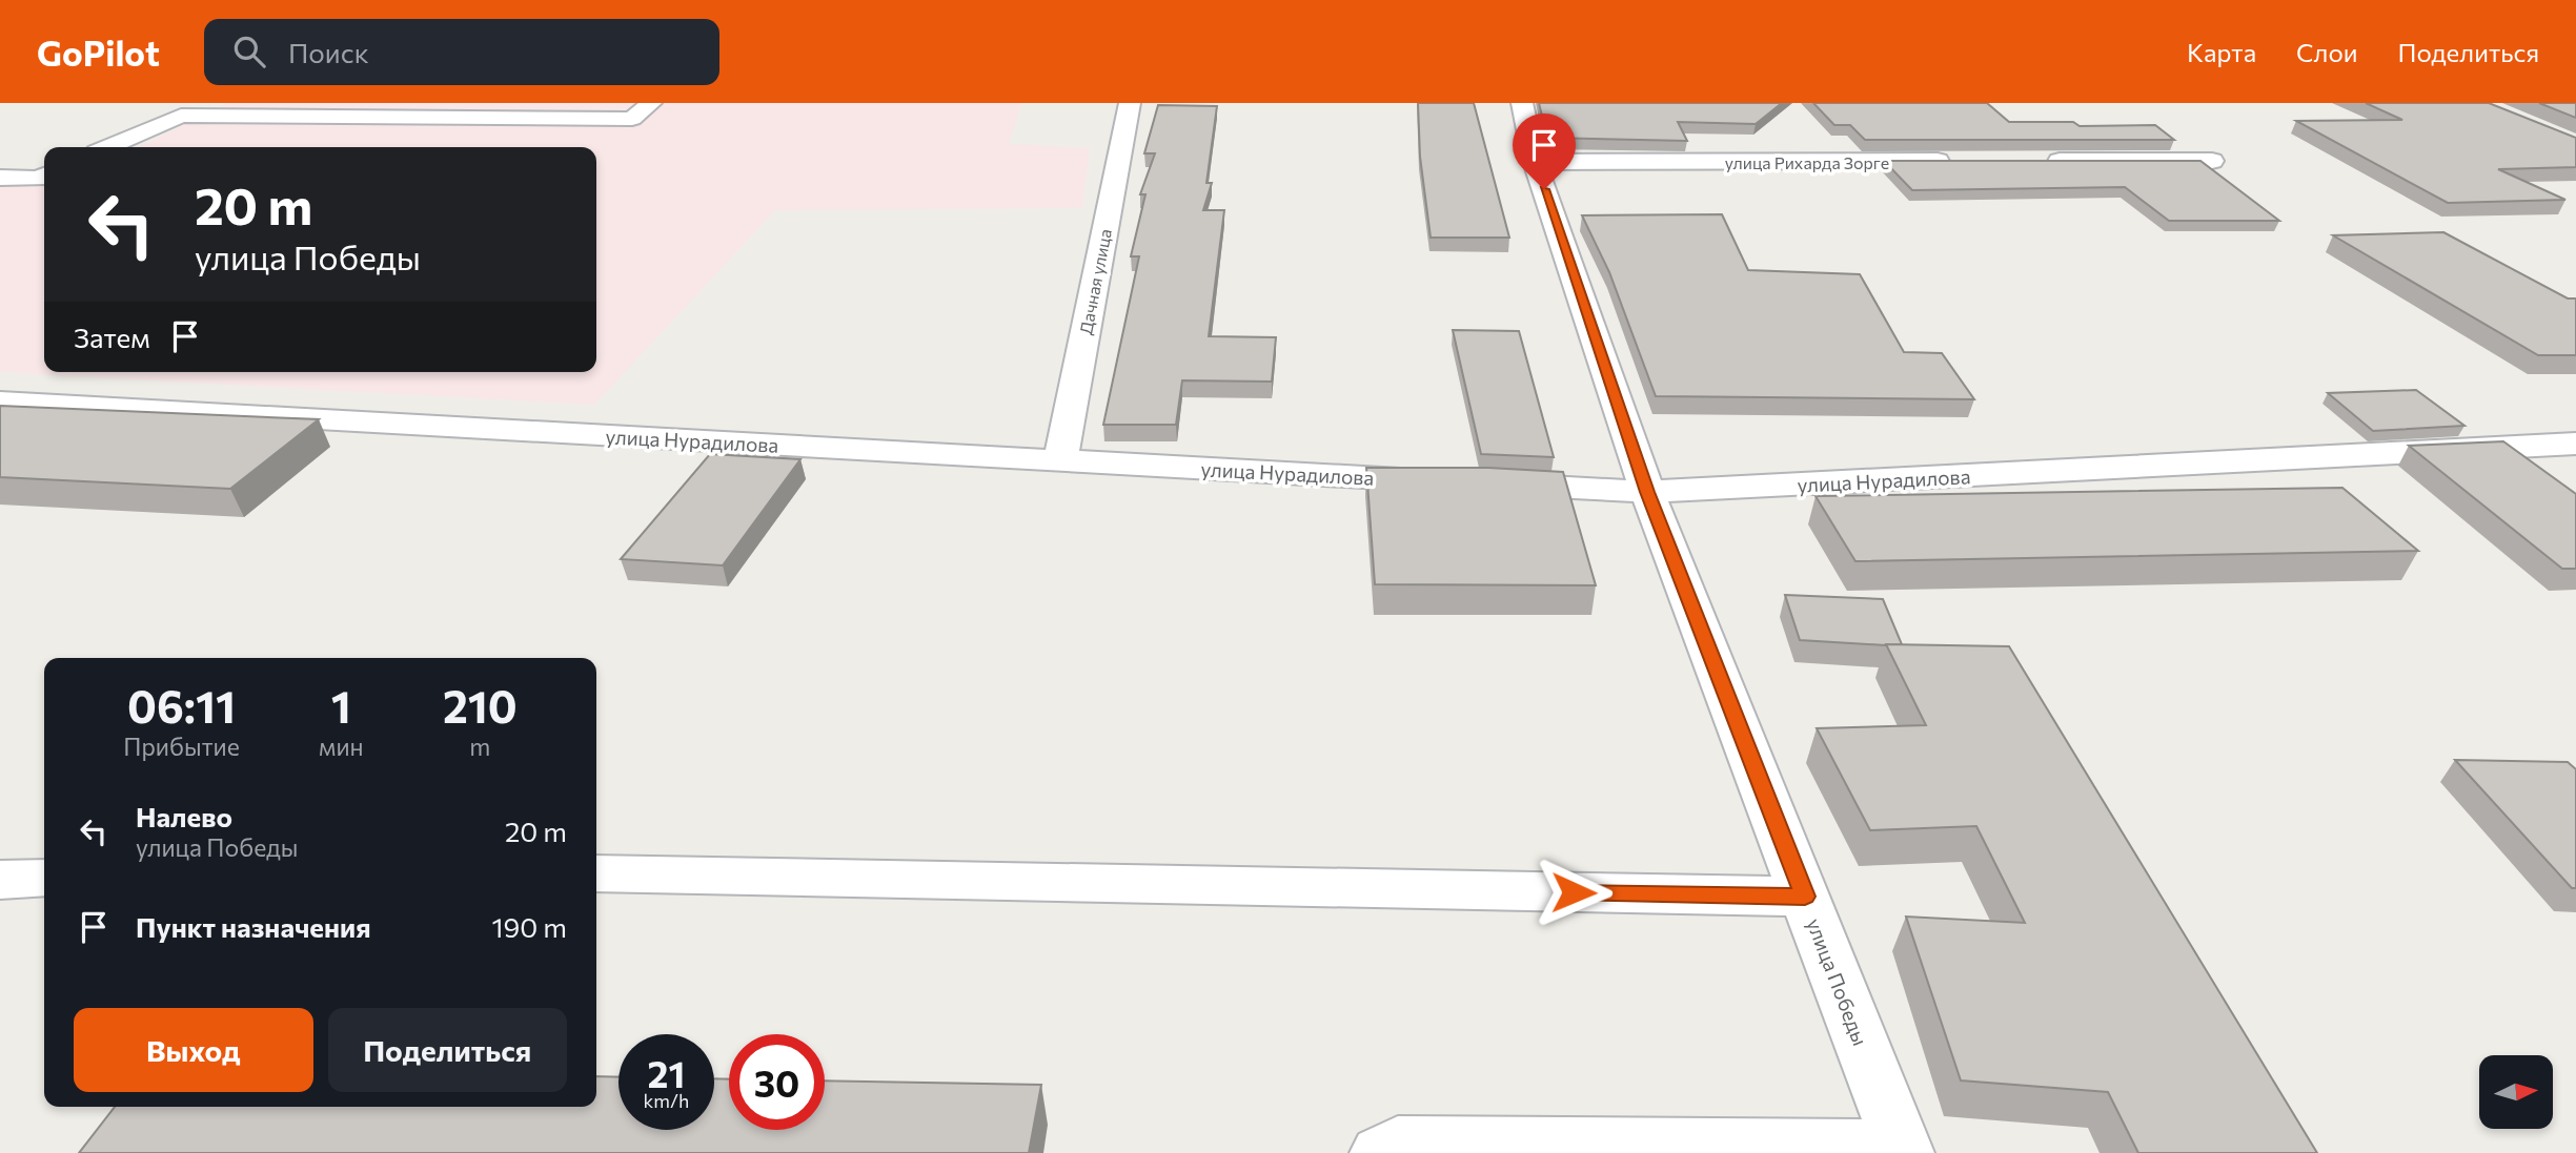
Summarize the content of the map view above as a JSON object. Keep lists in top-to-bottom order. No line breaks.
{"streets":{"street":["улица Рихарда Зорге","Дачная улица","улица Нурадилова","улица Победы"]},"crossings":[["улица Рихарда Зорге","улица Победы"],["Дачная улица","улица Нурадилова"],["улица Нурадилова","улица Победы"]],"north":"right","page":{"header":"GoPilot","search":"Поиск","nav":["Карта","Слои","Поделиться"],"turn":["20 m","улица Победы"],"then":"Затем","eta":["06:11","Прибытие","1","мин","210","m"],"list":[{"name":"Налево","note":"улица Победы","value":"20 m"},{"name":"Пункт назначения","value":"190 m"}],"buttons":["Выход","Поделиться"],"speed":"21 km/h","limit":"30"}}
